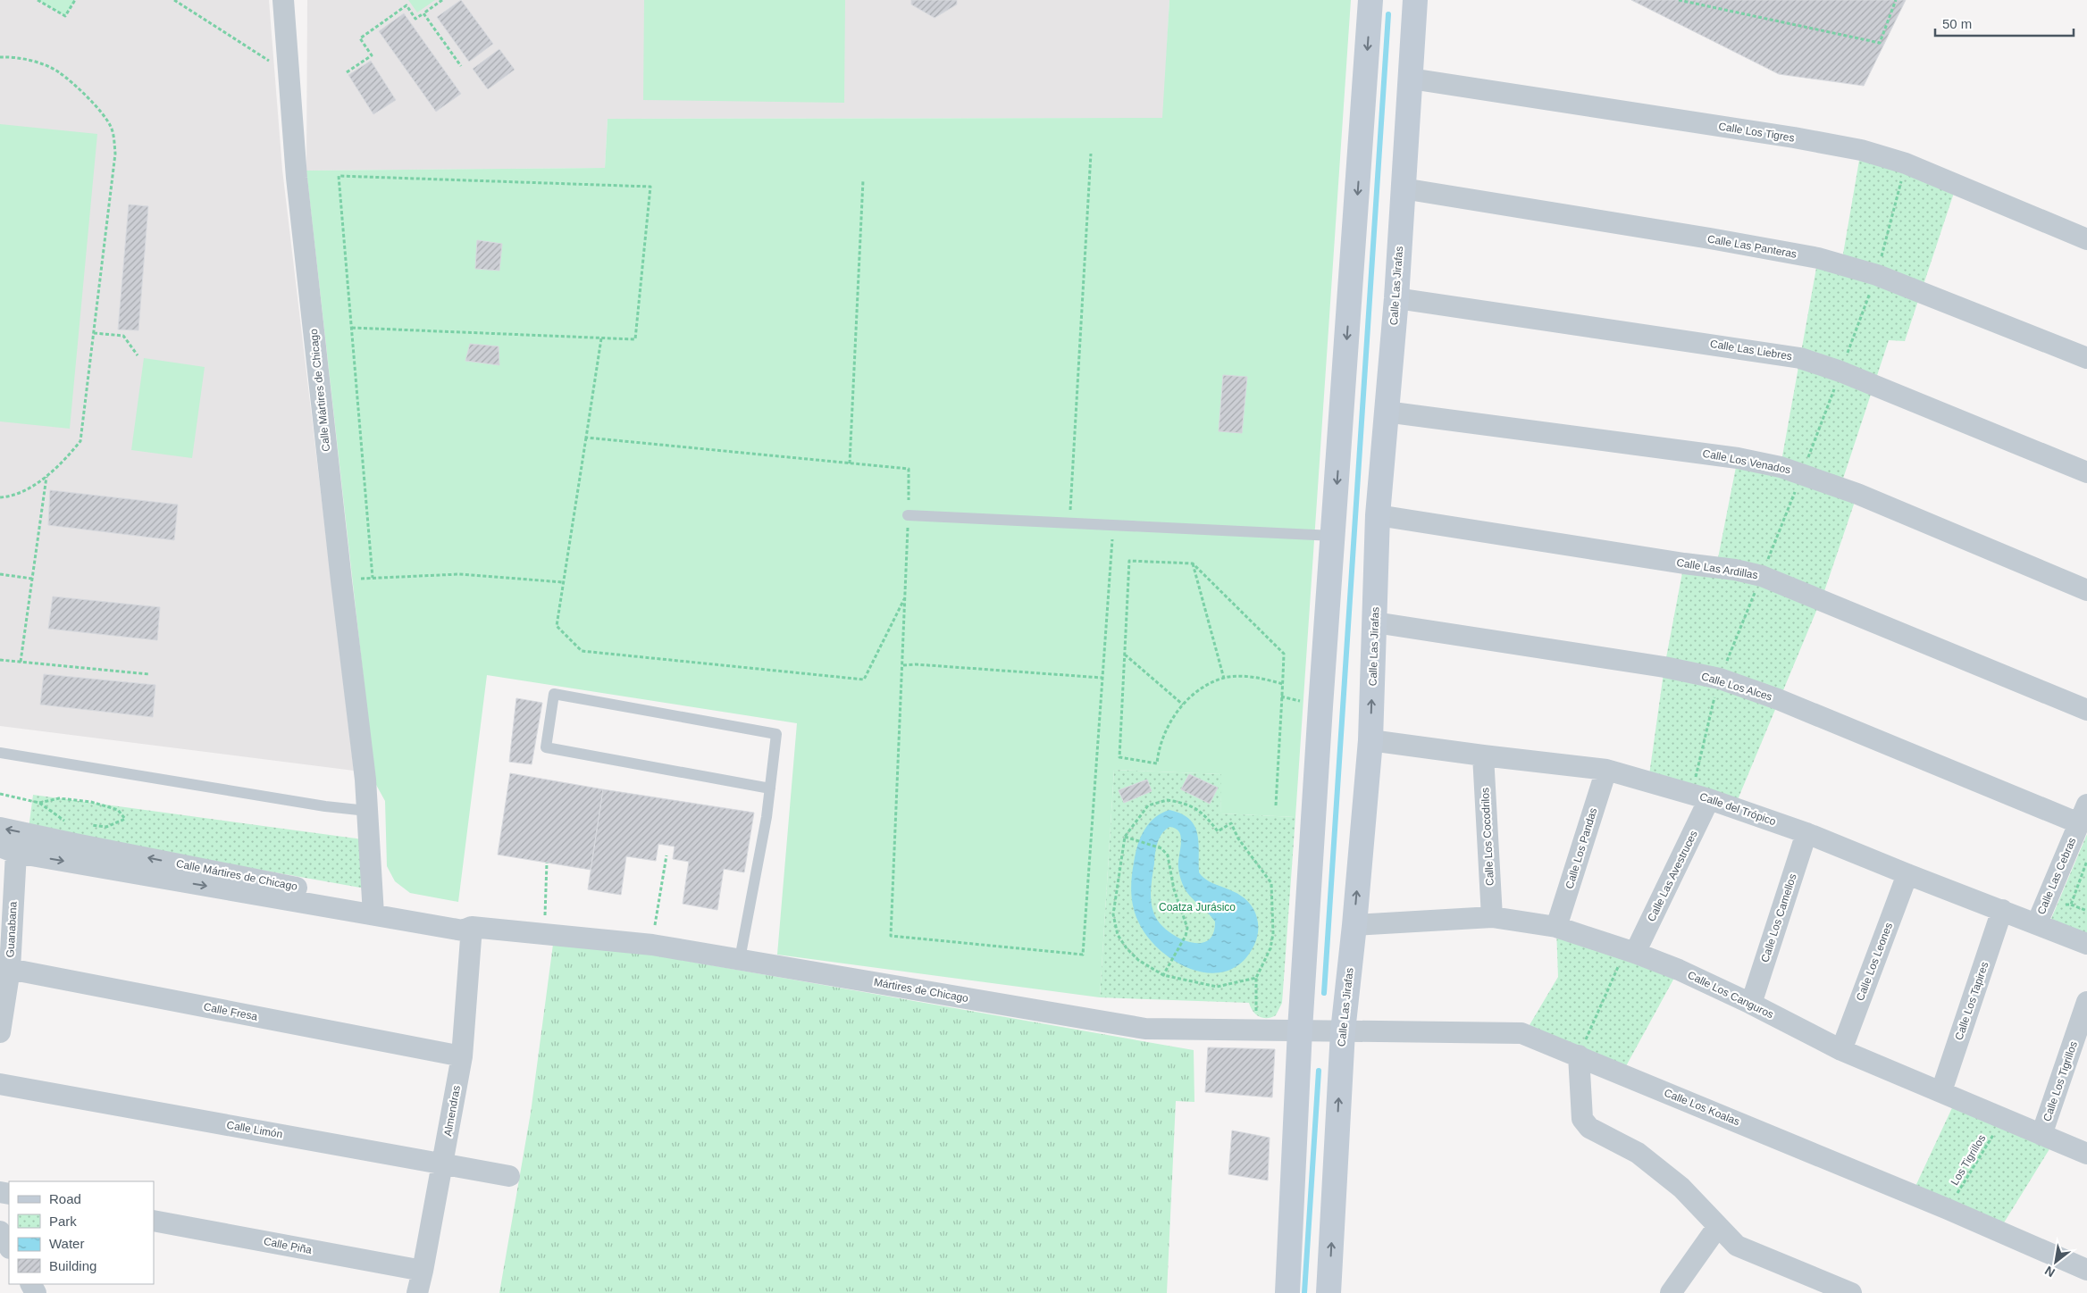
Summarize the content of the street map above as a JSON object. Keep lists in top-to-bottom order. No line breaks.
{"streets":{"main road":["Calle Las Jirafas"],"street":["Calle Los Tigres","Calle Las Panteras","Calle Las Liebres","Calle Mártires de Chicago","Calle Los Venados","Calle Las Ardillas","Calle Los Alces","Calle del Trópico","Calle Los Cocodrilos","Calle Los Pandas","Calle Las Avestruces","Calle Las Cebras","Calle Los Camellos","Guanabana","Calle Los Leones","Mártires de Chicago","Calle Los Canguros","Calle Los Tapires","Calle Fresa","Calle Los Tigrillos","Calle Los Koalas","Almendras","Calle Limón","Calle Piña"],"path":["Los Tigrillos"]},"crossings":[["Calle Los Tigres","Calle Las Jirafas"],["Calle Las Panteras","Calle Las Jirafas"],["Calle Las Jirafas","Calle Las Liebres"],["Calle Las Jirafas","Calle Los Venados"],["Calle Las Jirafas","Calle Las Ardillas"],["Calle Las Jirafas","Calle Los Alces"],["Calle Las Jirafas","Calle del Trópico"],["Calle Las Jirafas","Calle Los Canguros"],["Calle Las Jirafas","Calle Los Koalas"],["Calle Mártires de Chicago","Guanabana"],["Calle Mártires de Chicago","Mártires de Chicago"],["Calle Mártires de Chicago","Almendras"],["Calle Los Alces","Calle Las Cebras"],["Calle del Trópico","Calle Los Cocodrilos"],["Calle del Trópico","Calle Los Pandas"],["Calle del Trópico","Calle Las Avestruces"],["Calle del Trópico","Calle Las Cebras"],["Calle del Trópico","Calle Los Camellos"],["Calle del Trópico","Calle Los Leones"],["Calle del Trópico","Calle Los Tapires"],["Calle Los Cocodrilos","Calle Los Canguros"],["Calle Los Pandas","Calle Los Canguros"],["Calle Las Avestruces","Calle Los Canguros"],["Calle Los Camellos","Calle Los Canguros"],["Guanabana","Calle Fresa"],["Calle Los Leones","Calle Los Canguros"],["Mártires de Chicago","Calle Los Koalas"],["Calle Los Canguros","Calle Los Tapires"],["Calle Los Canguros","Calle Los Tigrillos"],["Calle Los Canguros","Los Tigrillos"],["Calle Fresa","Almendras"],["Calle Los Koalas","Los Tigrillos"],["Almendras","Calle Limón"],["Almendras","Calle Piña"]],"parks":["Coatza Jurásico"],"legend":["Road","Park","Water","Building"],"scale_bar":"50 m","north":"bottom left"}
